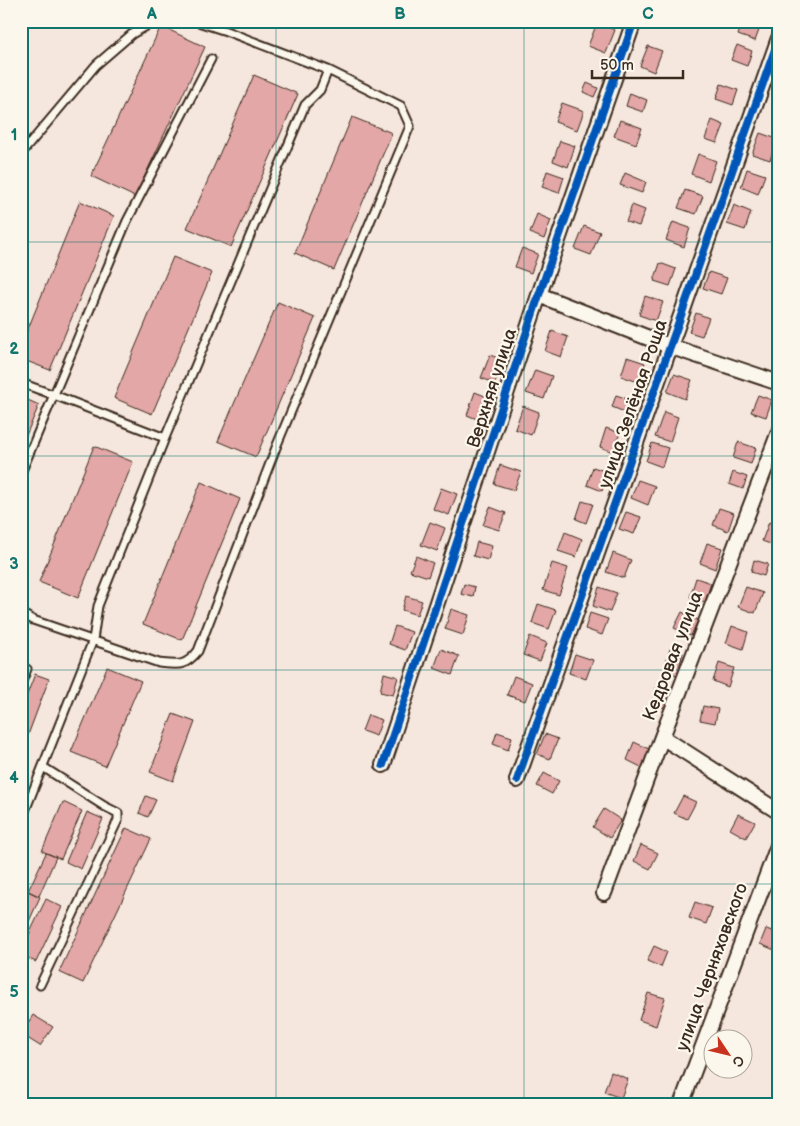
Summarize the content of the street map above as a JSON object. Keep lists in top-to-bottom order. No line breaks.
{"streets":{"street":["Верхняя улица","улица Зелёная Роща","Кедровая улица","улица Черняховского"]},"scale_bar":"50 m","north":"bottom right","grid":{"columns":["A","B","C"],"rows":["1","2","3","4","5"]}}
